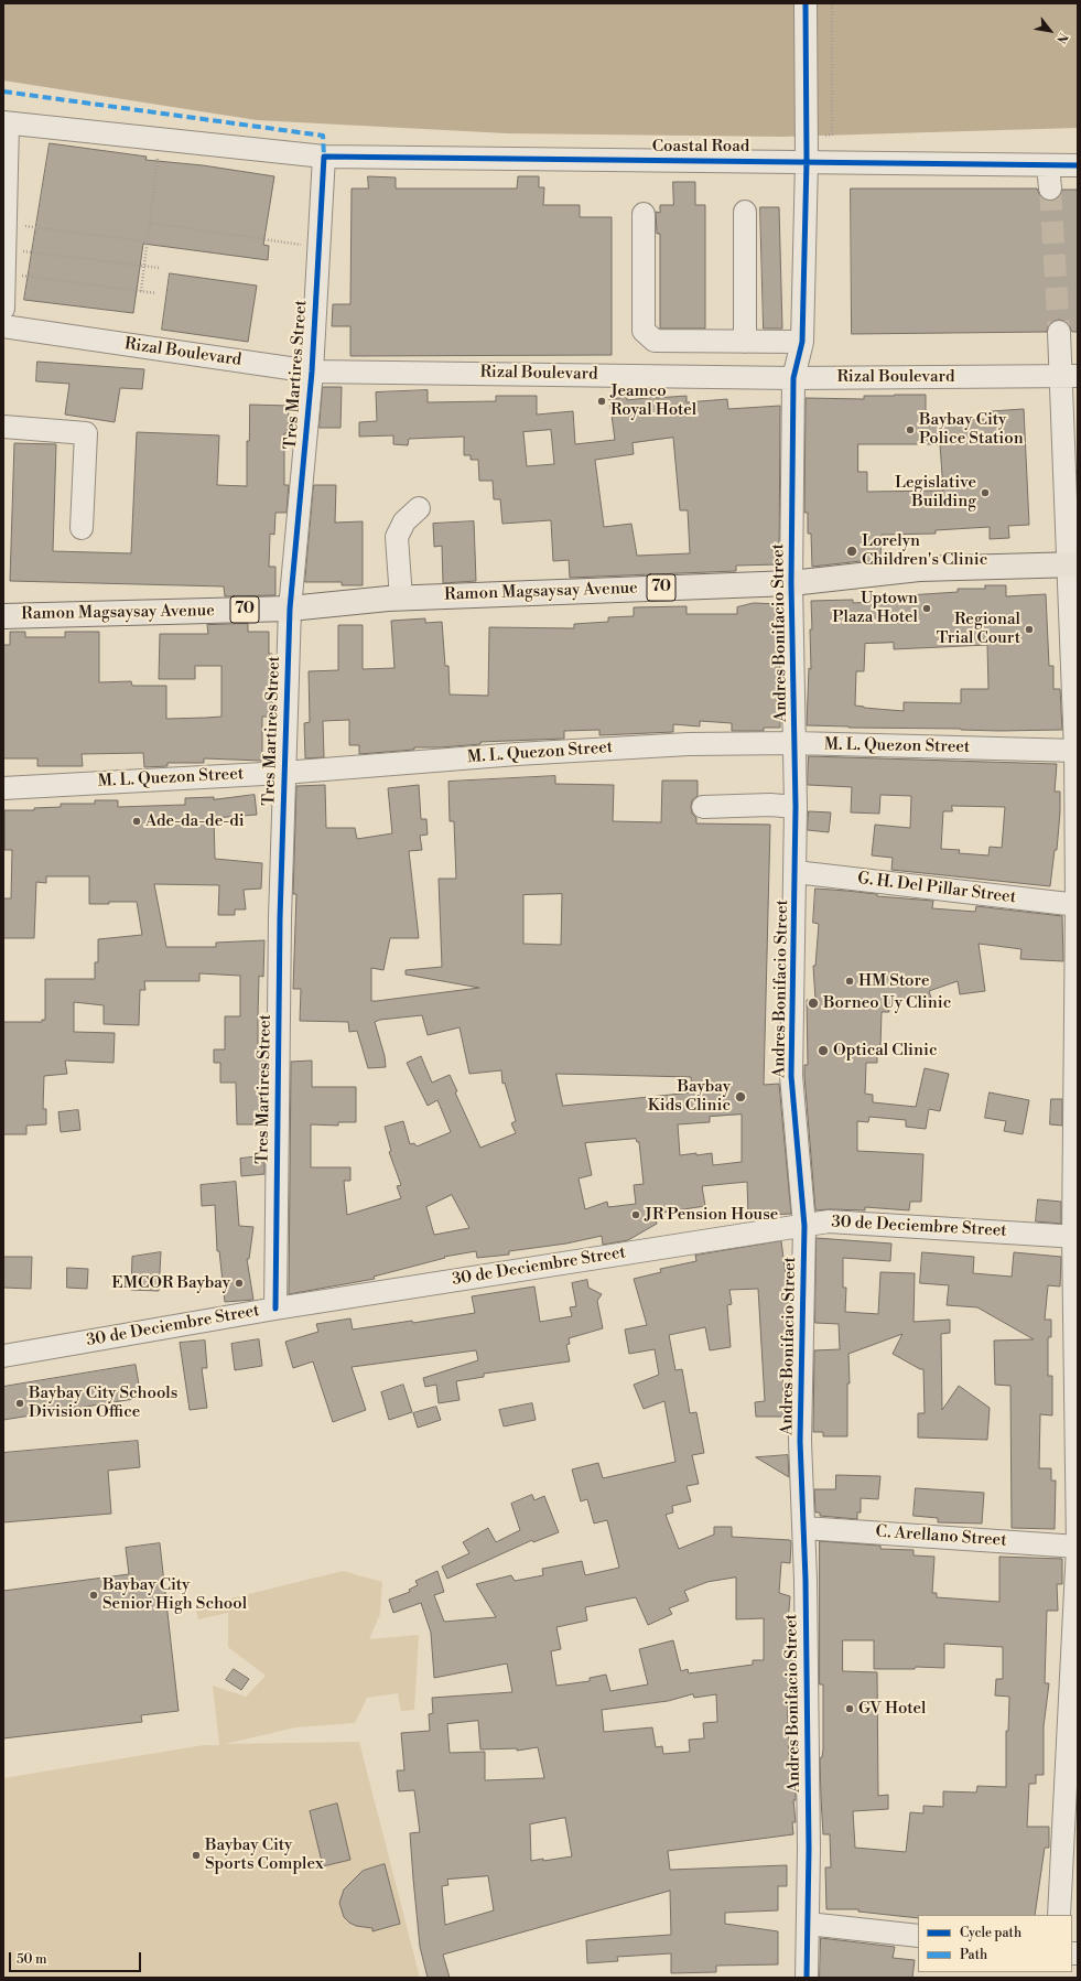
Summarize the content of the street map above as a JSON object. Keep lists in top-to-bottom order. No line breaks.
{"streets":{"main road":["70","Ramon Magsaysay Avenue"],"street":["Coastal Road","Rizal Boulevard","Tres Martires Street","Andres Bonifacio Street","M. L. Quezon Street","G. H. Del Pillar Street","30 de Deciembre Street","C. Arellano Street"]},"crossings":[["Coastal Road","Tres Martires Street"],["Coastal Road","Andres Bonifacio Street"],["Rizal Boulevard","Tres Martires Street"],["Rizal Boulevard","Andres Bonifacio Street"],["Tres Martires Street","Ramon Magsaysay Avenue"],["Tres Martires Street","M. L. Quezon Street"],["Tres Martires Street","30 de Deciembre Street"],["Ramon Magsaysay Avenue","Andres Bonifacio Street"],["Andres Bonifacio Street","M. L. Quezon Street"],["Andres Bonifacio Street","G. H. Del Pillar Street"],["Andres Bonifacio Street","30 de Deciembre Street"],["Andres Bonifacio Street","C. Arellano Street"]],"places":["Jeamco Royal Hotel","Baybay City Police Station","Legislative Building","Lorelyn Children's Clinic","Uptown Plaza Hotel","Regional Trial Court","Ade-da-de-di","HM Store","Borneo Uy Clinic","Optical Clinic","Baybay Kids Clinic","JR Pension House","EMCOR Baybay","Baybay City Schools Division Office","Baybay City Senior High School","GV Hotel","Baybay City Sports Complex"],"legend":["Cycle path","Path"],"scale_bar":"50 m","north":"bottom right"}
